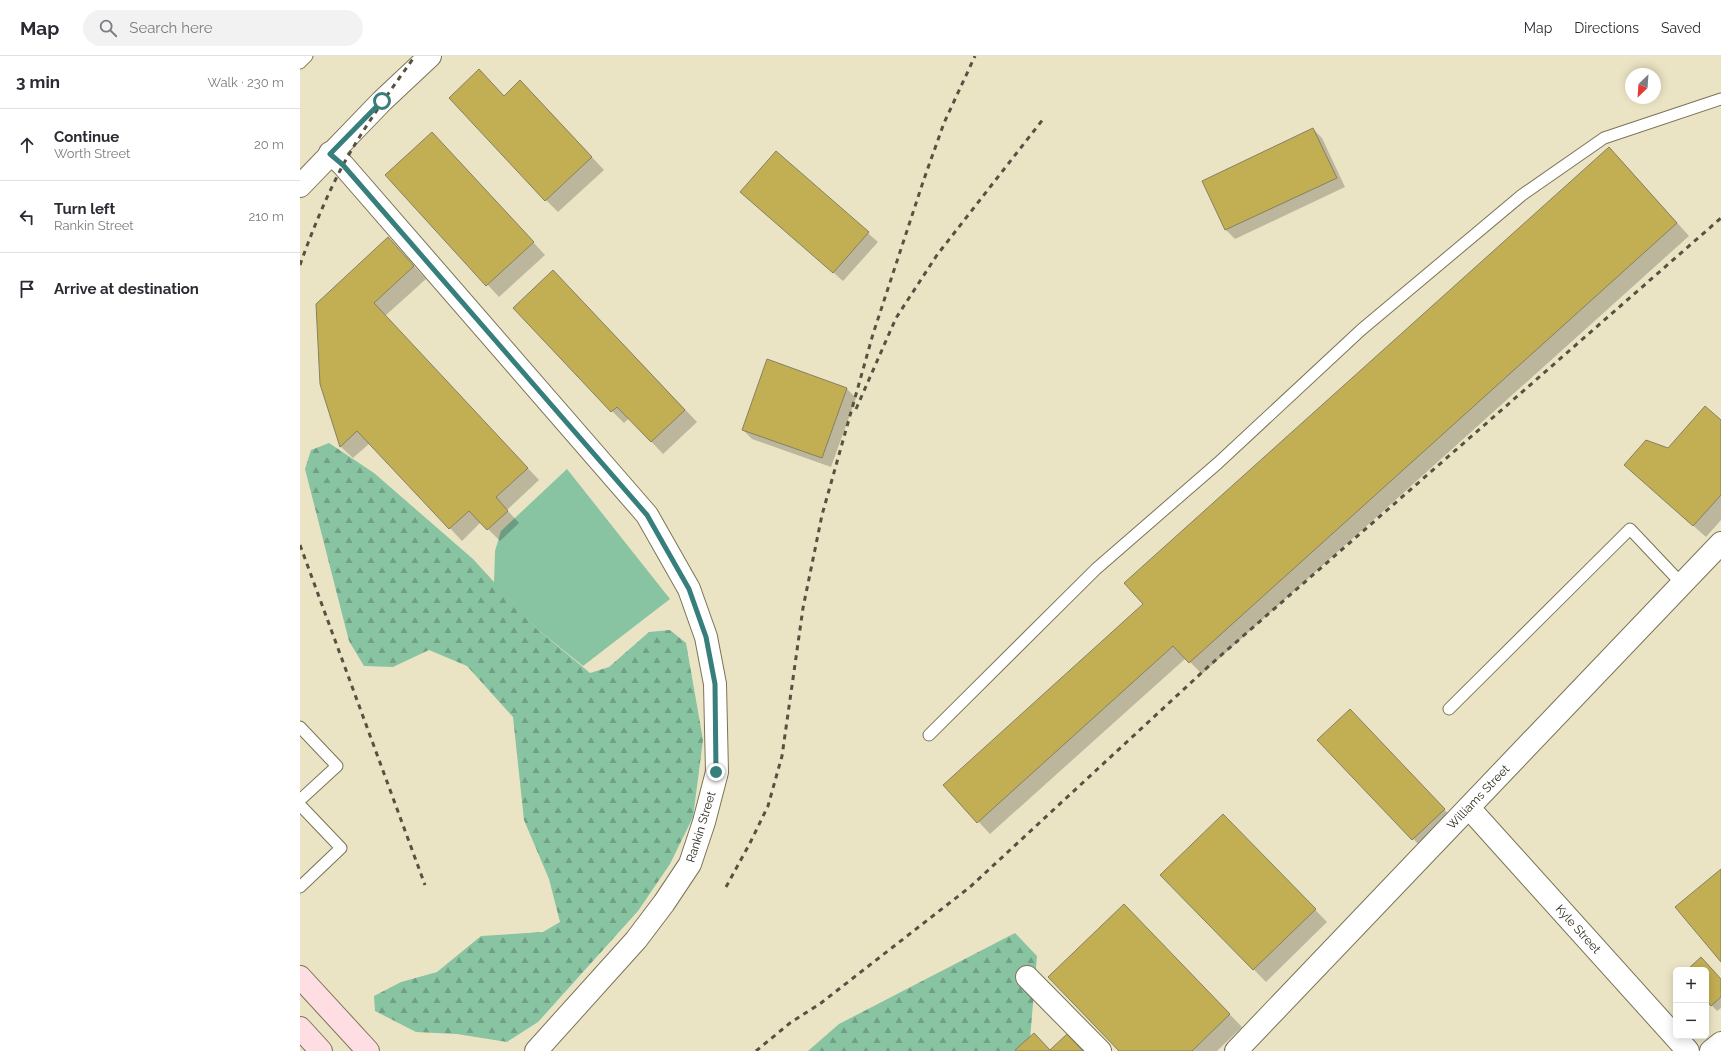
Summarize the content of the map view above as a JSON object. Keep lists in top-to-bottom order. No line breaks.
{"streets":{"street":["Williams Street","Rankin Street","Kyle Street"]},"crossings":[["Williams Street","Kyle Street"]],"north":"bottom left","page":{"header":"Map","search":"Search here","nav":["Map","Directions","Saved"],"heading":["3 min","Walk · 230 m"],"list":[["Continue","Worth Street","20 m"],["Turn left","Rankin Street","210 m"],"Arrive at destination"],"map_buttons":["+","−"]}}
